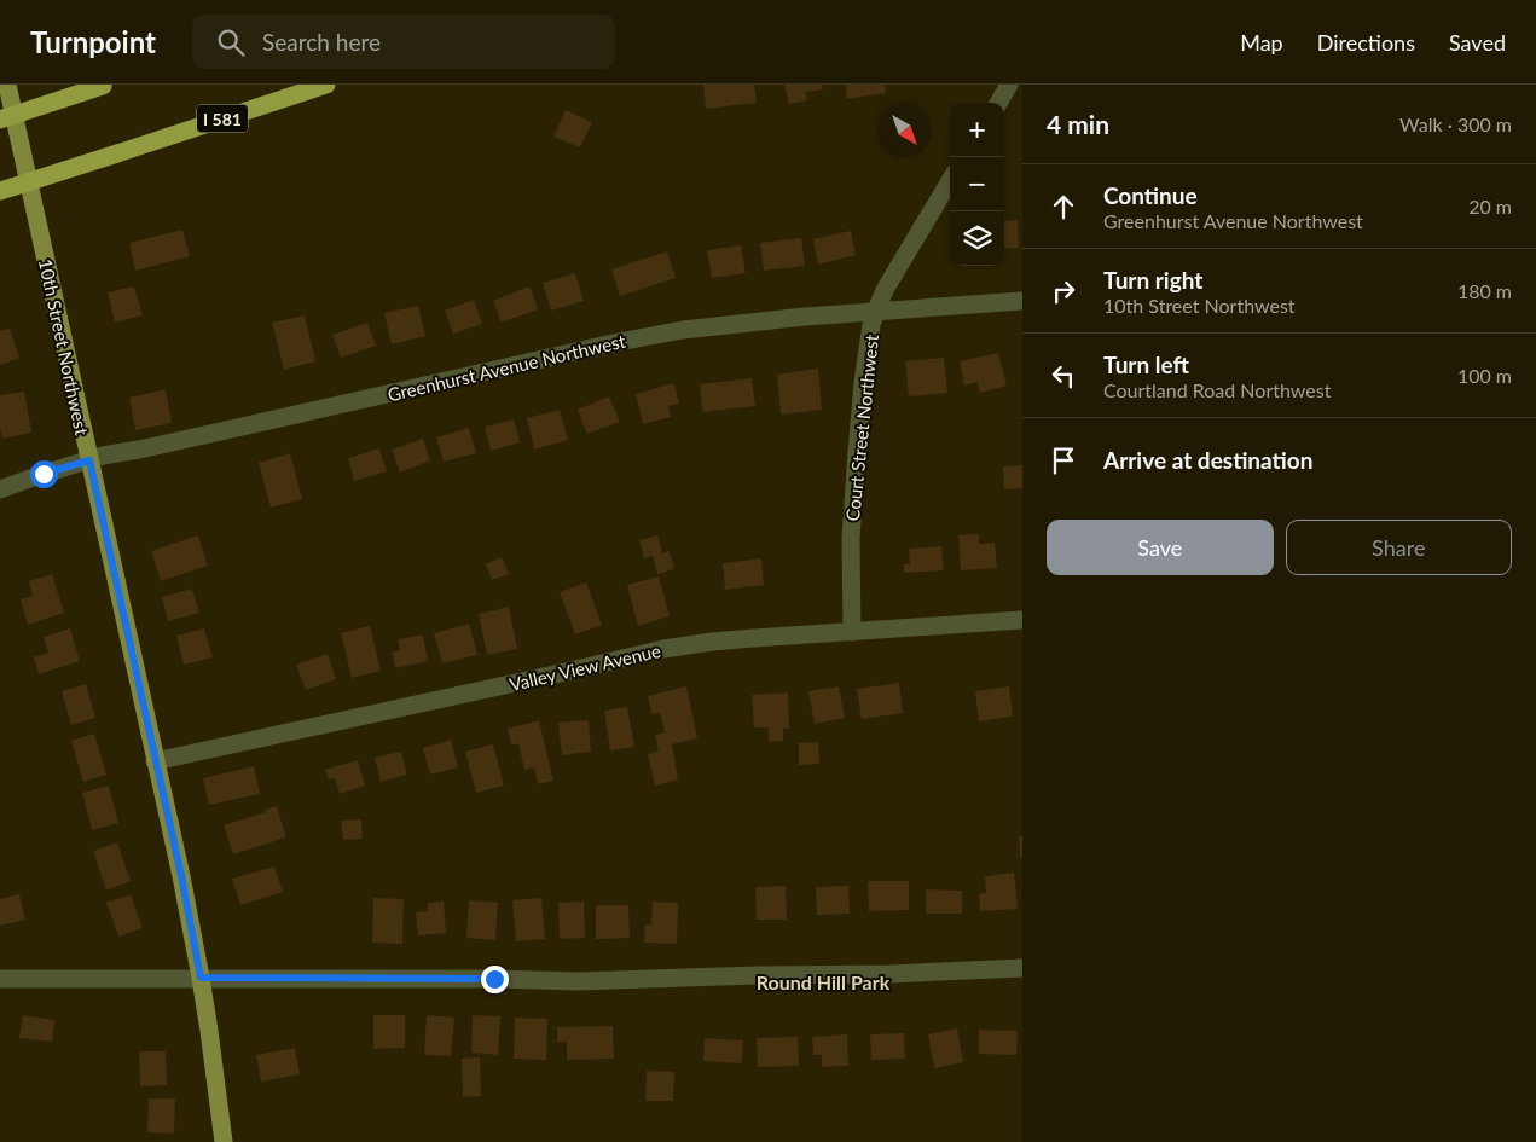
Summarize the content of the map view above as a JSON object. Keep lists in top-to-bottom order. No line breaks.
{"streets":{"highway":["I 581"],"main road":["10th Street Northwest"],"street":["Greenhurst Avenue Northwest","Court Street Northwest","Valley View Avenue"]},"crossings":[["10th Street Northwest","Greenhurst Avenue Northwest"],["10th Street Northwest","Valley View Avenue"],["Greenhurst Avenue Northwest","Court Street Northwest"],["Court Street Northwest","Valley View Avenue"]],"districts":["Round Hill Park"],"north":"bottom right","page":{"header":"Turnpoint","search":"Search here","nav":["Map","Directions","Saved"],"heading":["4 min","Walk · 300 m"],"map_buttons":["+","−"],"list":[["Continue","Greenhurst Avenue Northwest","20 m"],["Turn right","10th Street Northwest","180 m"],["Turn left","Courtland Road Northwest","100 m"],"Arrive at destination"],"buttons":["Save","Share"]}}
